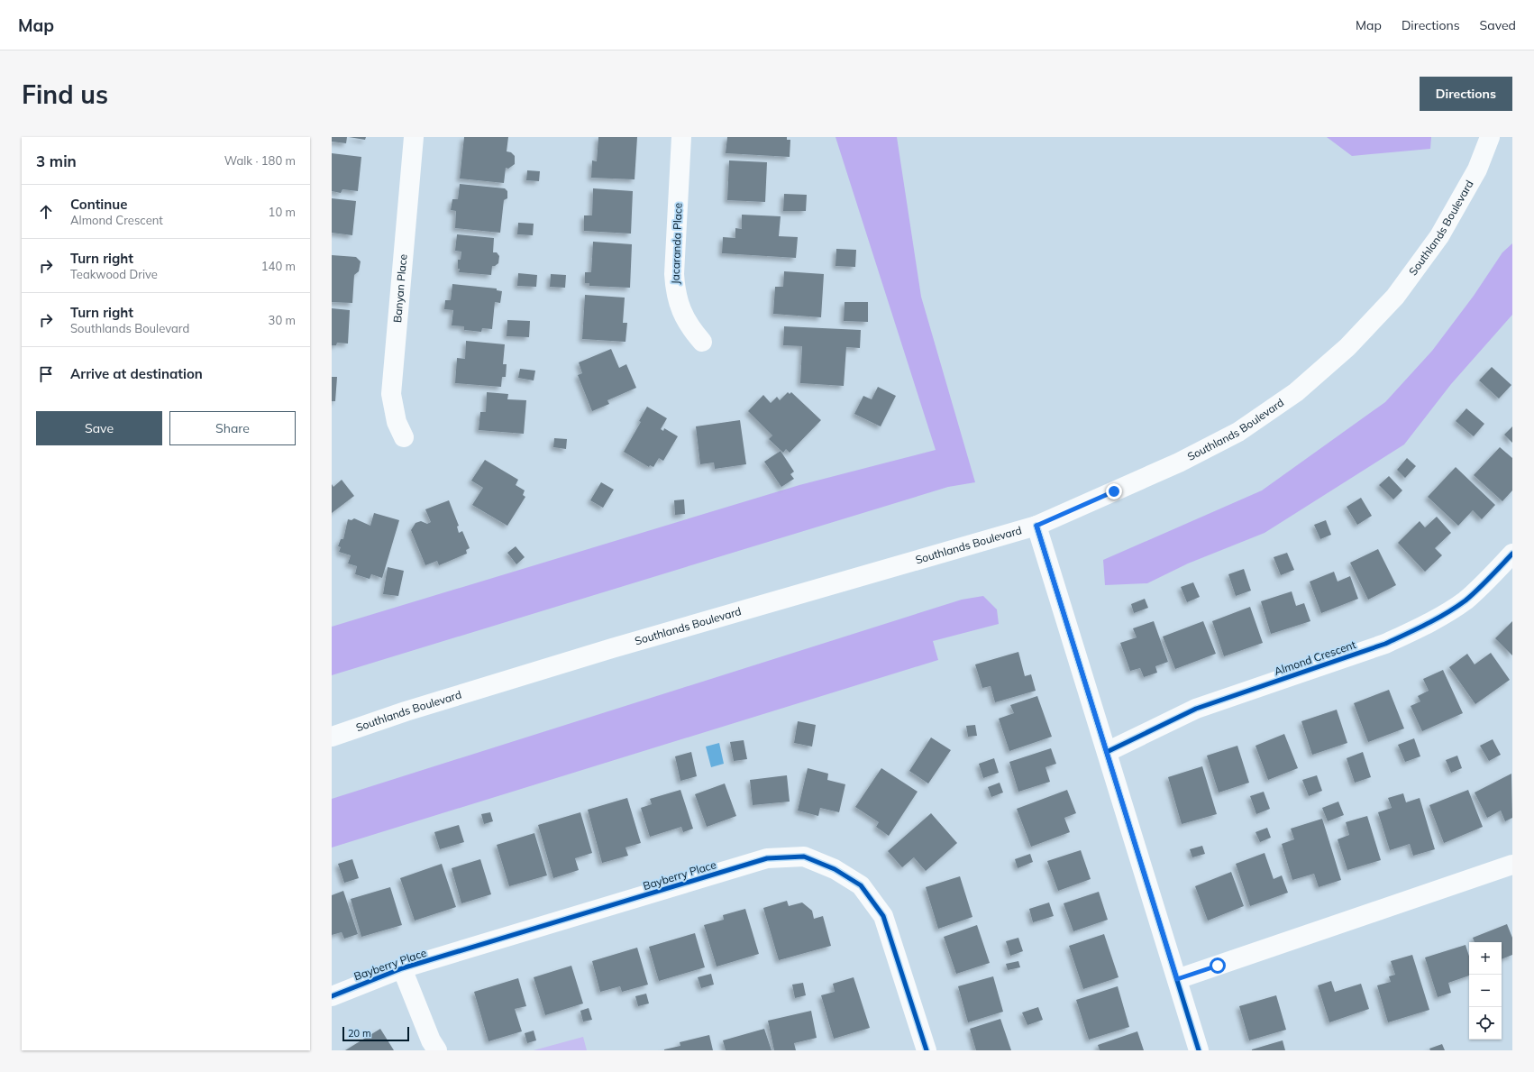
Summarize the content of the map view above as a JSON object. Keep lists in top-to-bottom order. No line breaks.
{"streets":{"street":["Southlands Boulevard","Jacaranda Place","Banyan Place","Almond Crescent","Bayberry Place"]},"scale_bar":"20 m","page":{"header":"Map","nav":["Map","Directions","Saved"],"buttons":["Directions",["Save","Share"]],"title":"Find us","heading":["3 min","Walk · 180 m"],"list":[["Continue","Almond Crescent","10 m"],["Turn right","Teakwood Drive","140 m"],["Turn right","Southlands Boulevard","30 m"],"Arrive at destination"],"map_buttons":["+","−"],"scale":"20 m"}}
